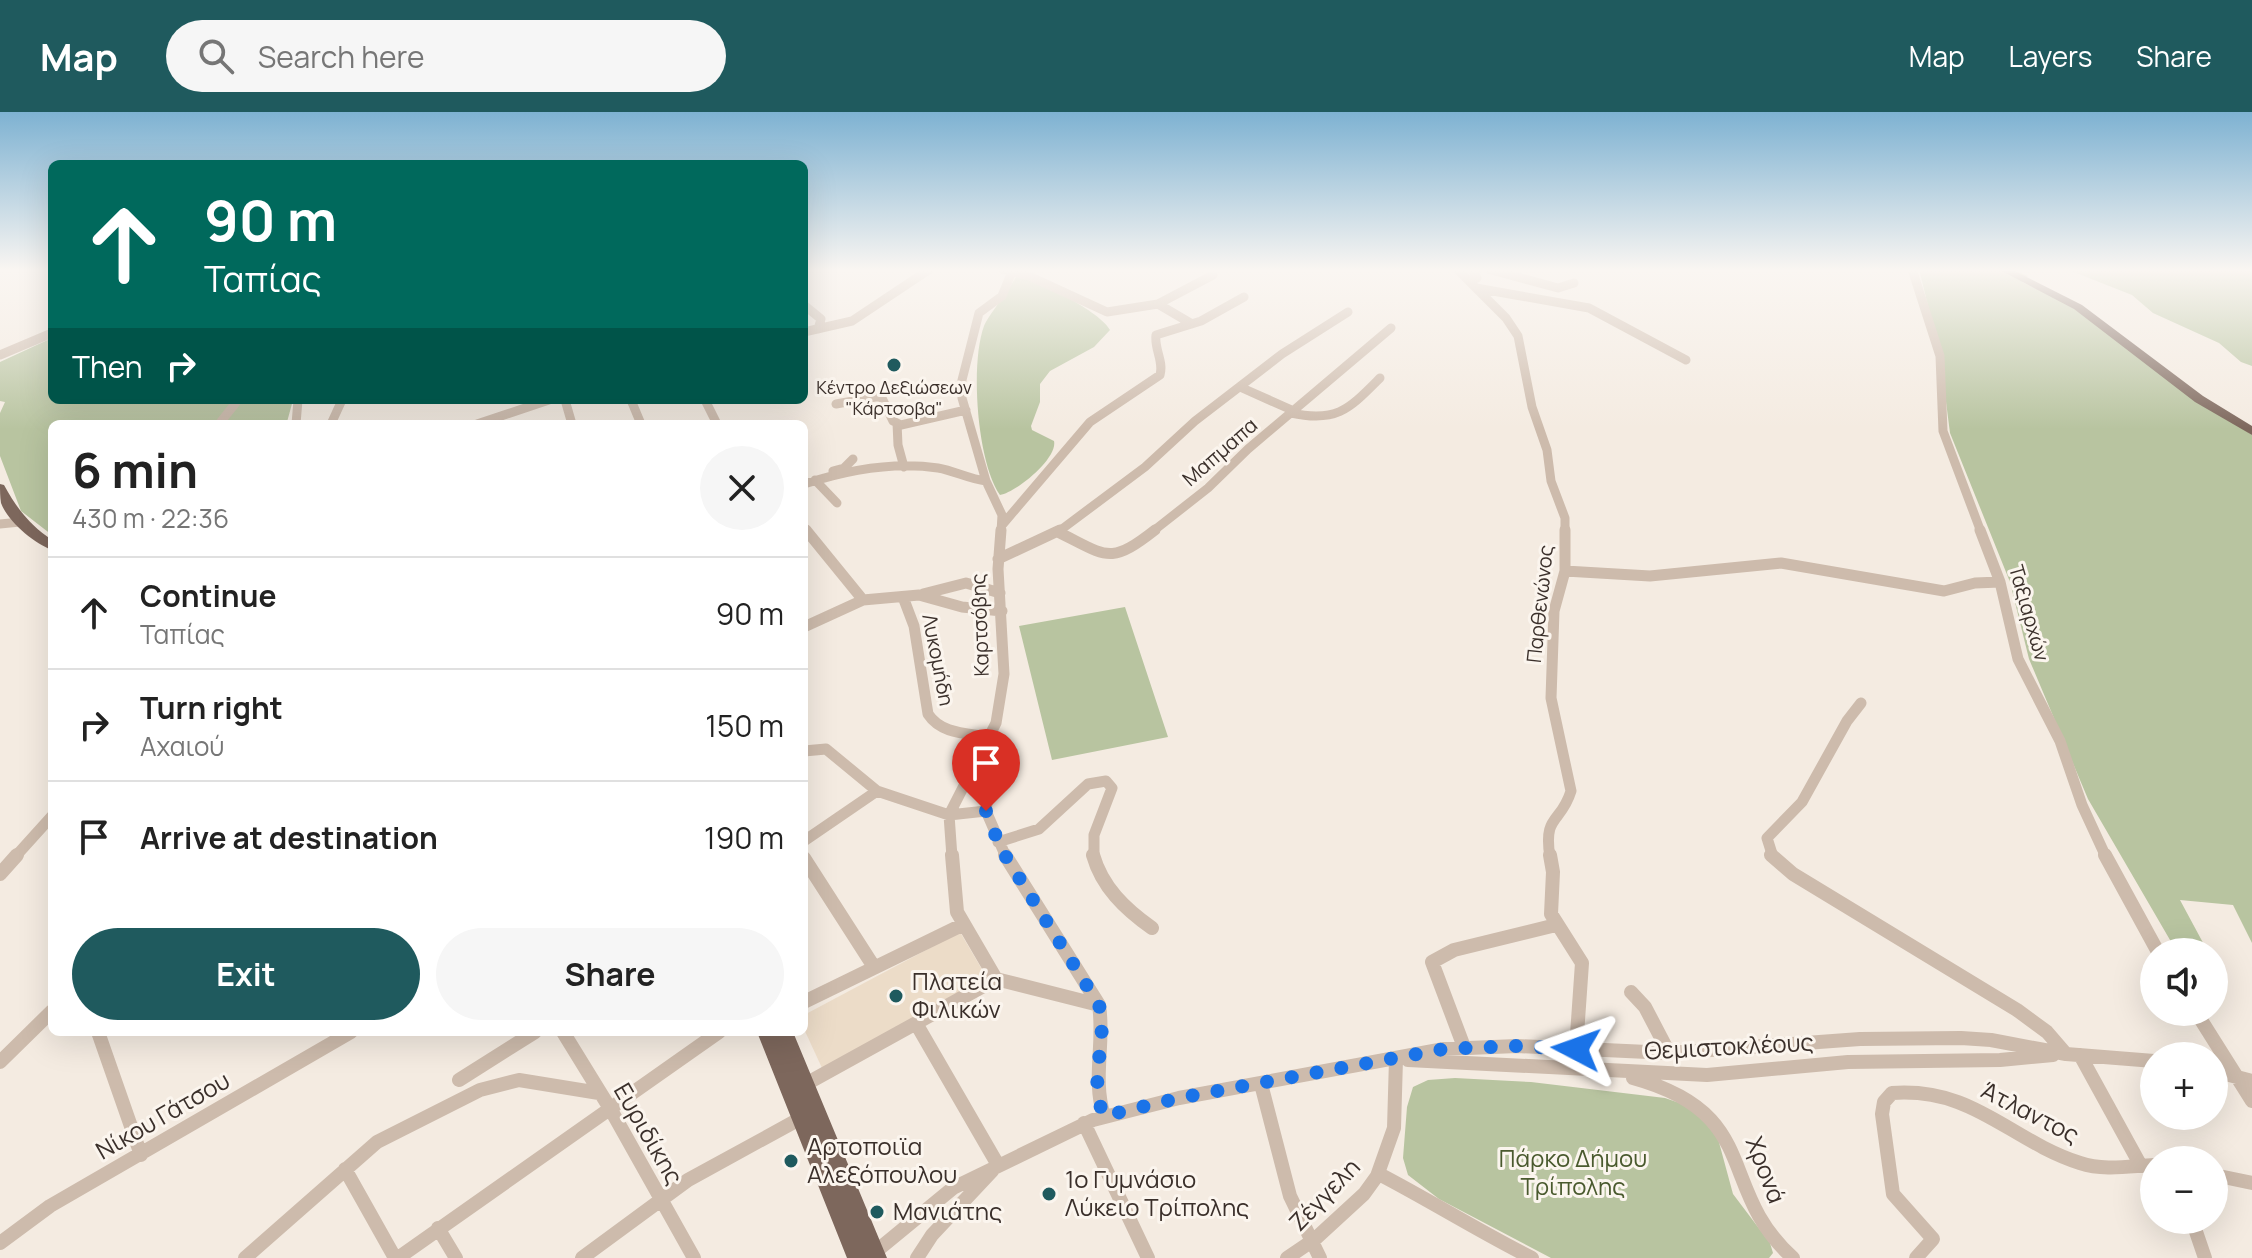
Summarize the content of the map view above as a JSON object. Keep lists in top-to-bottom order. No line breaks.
{"streets":{"street":["Μαπμαπα","Παρθενώνος","Ταξιαρχών","Καρτσόβης","Λυκομήδη","Θεμιστοκλέους","Άτλαντος","Νίκου Γάτσου","Ευριδίκης","Χρονά","Ζέγγελη"]},"crossings":[["Παρθενώνος","Θεμιστοκλέους"],["Καρτσόβης","Λυκομήδη"],["Θεμιστοκλέους","Χρονά"],["Θεμιστοκλέους","Ζέγγελη"]],"parks":["Πάρκο Δήμου Τρίπολης"],"places":["Κέντρο Δεξιώσεων \"Κάρτσοβα\"","Πλατεία Φιλικών","Αρτοποιϊα Αλεξόπουλου","1ο Γυμνάσιο Λύκειο Τρίπολης","Μανιάτης"],"page":{"header":"Map","search":"Search here","nav":["Map","Layers","Share"],"turn":["90 m","Ταπίας"],"then":"Then","heading":["6 min","430 m · 22:36"],"list":[{"name":"Continue","note":"Ταπίας","value":"90 m"},{"name":"Turn right","note":"Αχαιού","value":"150 m"},{"name":"Arrive at destination","value":"190 m"}],"buttons":["Exit","Share"],"map_buttons":["+","−"]}}
